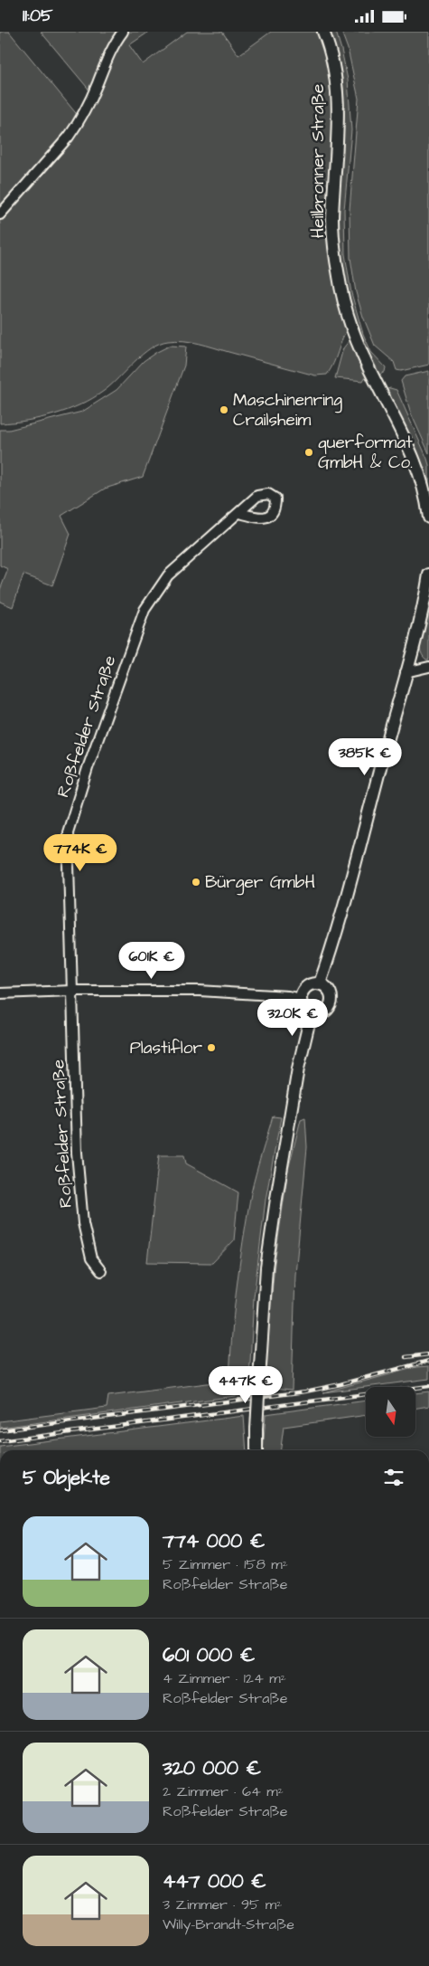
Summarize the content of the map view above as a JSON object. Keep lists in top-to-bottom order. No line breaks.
{"streets":{"main road":["Heilbronner Straße"],"street":["Roßfelder Straße"]},"places":["Maschinenring Crailsheim","querformat GmbH & Co.","Bürger GmbH","Plastiflor"],"north":"bottom","page":{"status":"11:05","price":["385K €","774K €","601K €","320K €","447K €"],"heading":"5 Objekte","list":[{"name":"774 000 €","note":"5 Zimmer · 158 m² · Roßfelder Straße"},{"name":"601 000 €","note":"4 Zimmer · 124 m² · Roßfelder Straße"},{"name":"320 000 €","note":"2 Zimmer · 64 m² · Roßfelder Straße"},{"name":"447 000 €","note":"3 Zimmer · 95 m² · Willy-Brandt-Straße"}]}}
